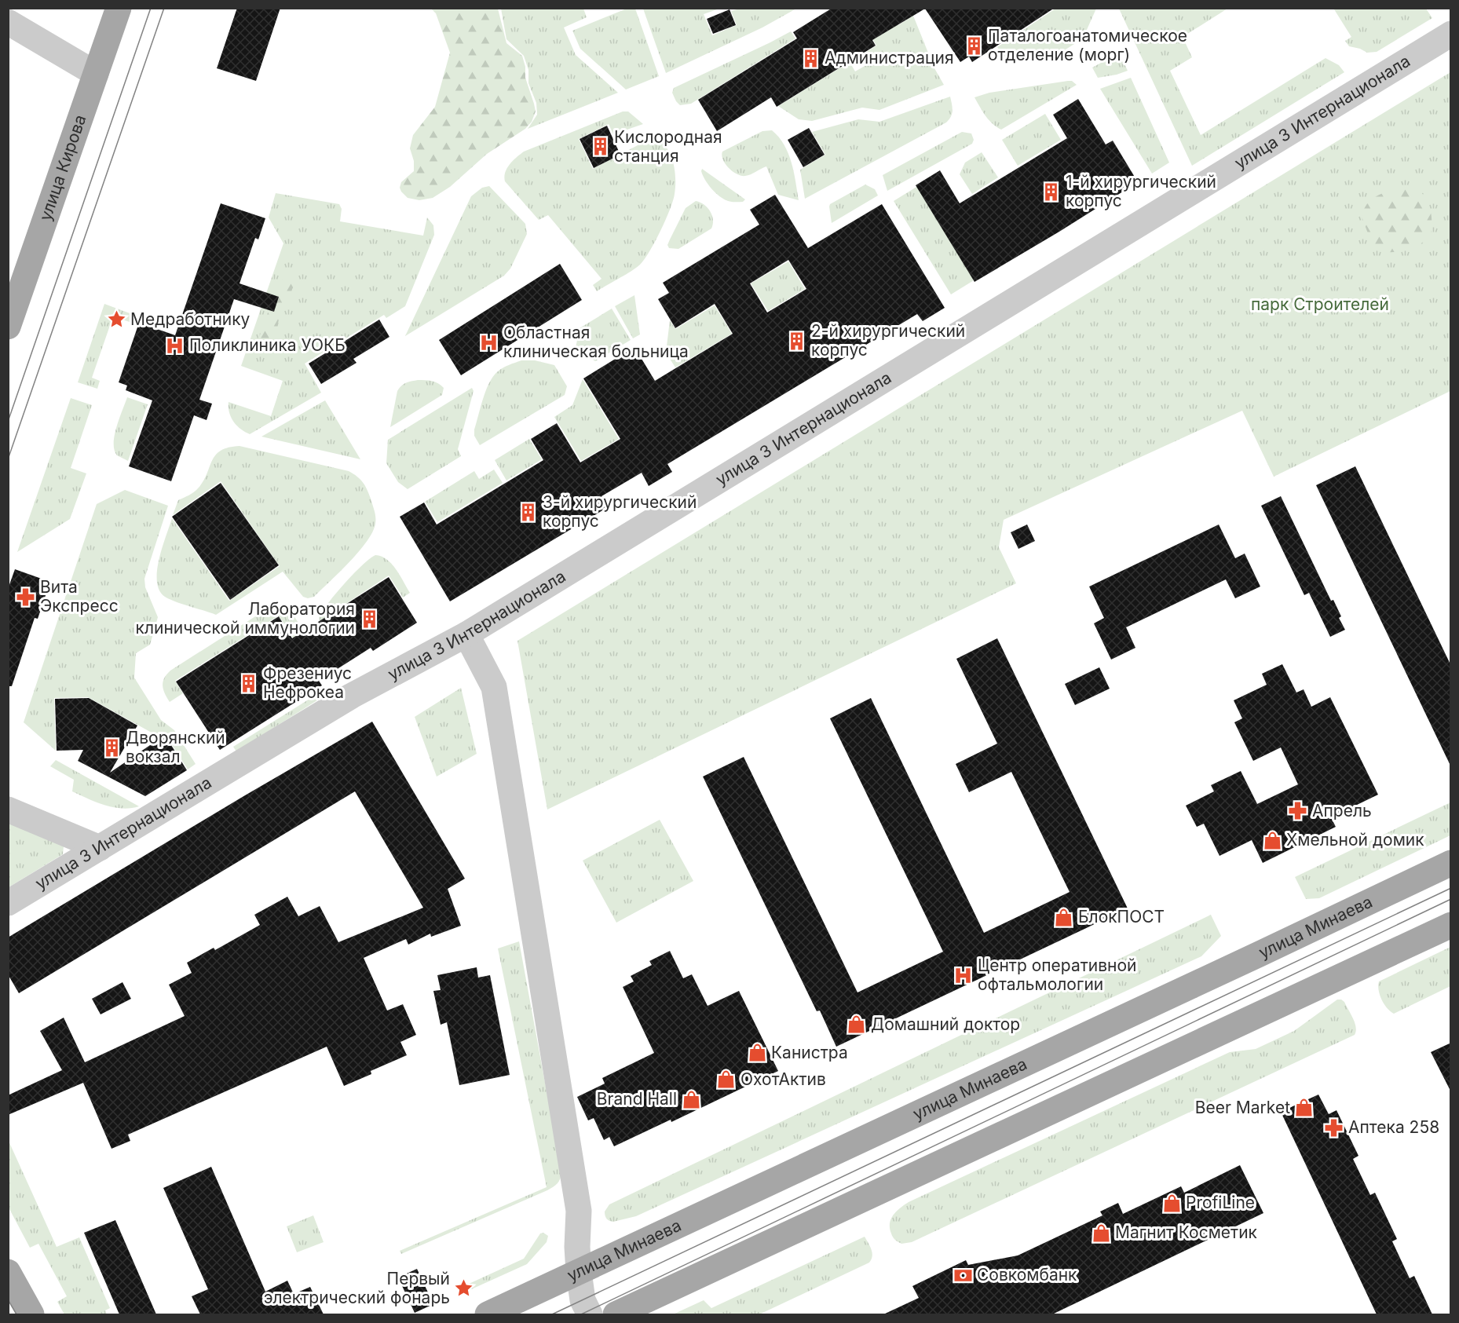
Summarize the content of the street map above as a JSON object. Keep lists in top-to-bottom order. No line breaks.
{"streets":{"main road":["улица Кирова","улица Минаева"],"street":["улица 3 Интернационала"]},"parks":["парк Строителей"],"places":{"building":["Паталогоанатомическое отделение (морг)","Администрация","Кислородная станция","1-й хирургический корпус","2-й хирургический корпус","3-й хирургический корпус","Лаборатория клинической иммунологии","Фрезениус Нефрокеа","Дворянский вокзал"],"place":["Медработнику","Первый электрический фонарь"],"hospital":["Областная клиническая больница","Поликлиника УОКБ","Центр оперативной офтальмологии"],"pharmacy":["Вита Экспресс","Апрель","Аптека 258"],"shop":["Хмельной домик","БлокПОСТ","Домашний доктор","Канистра","ОхотАктив","Brand Hall","Beer Market","ProfiLine","Магнит Косметик"],"bank":["Совкомбанк"]}}
